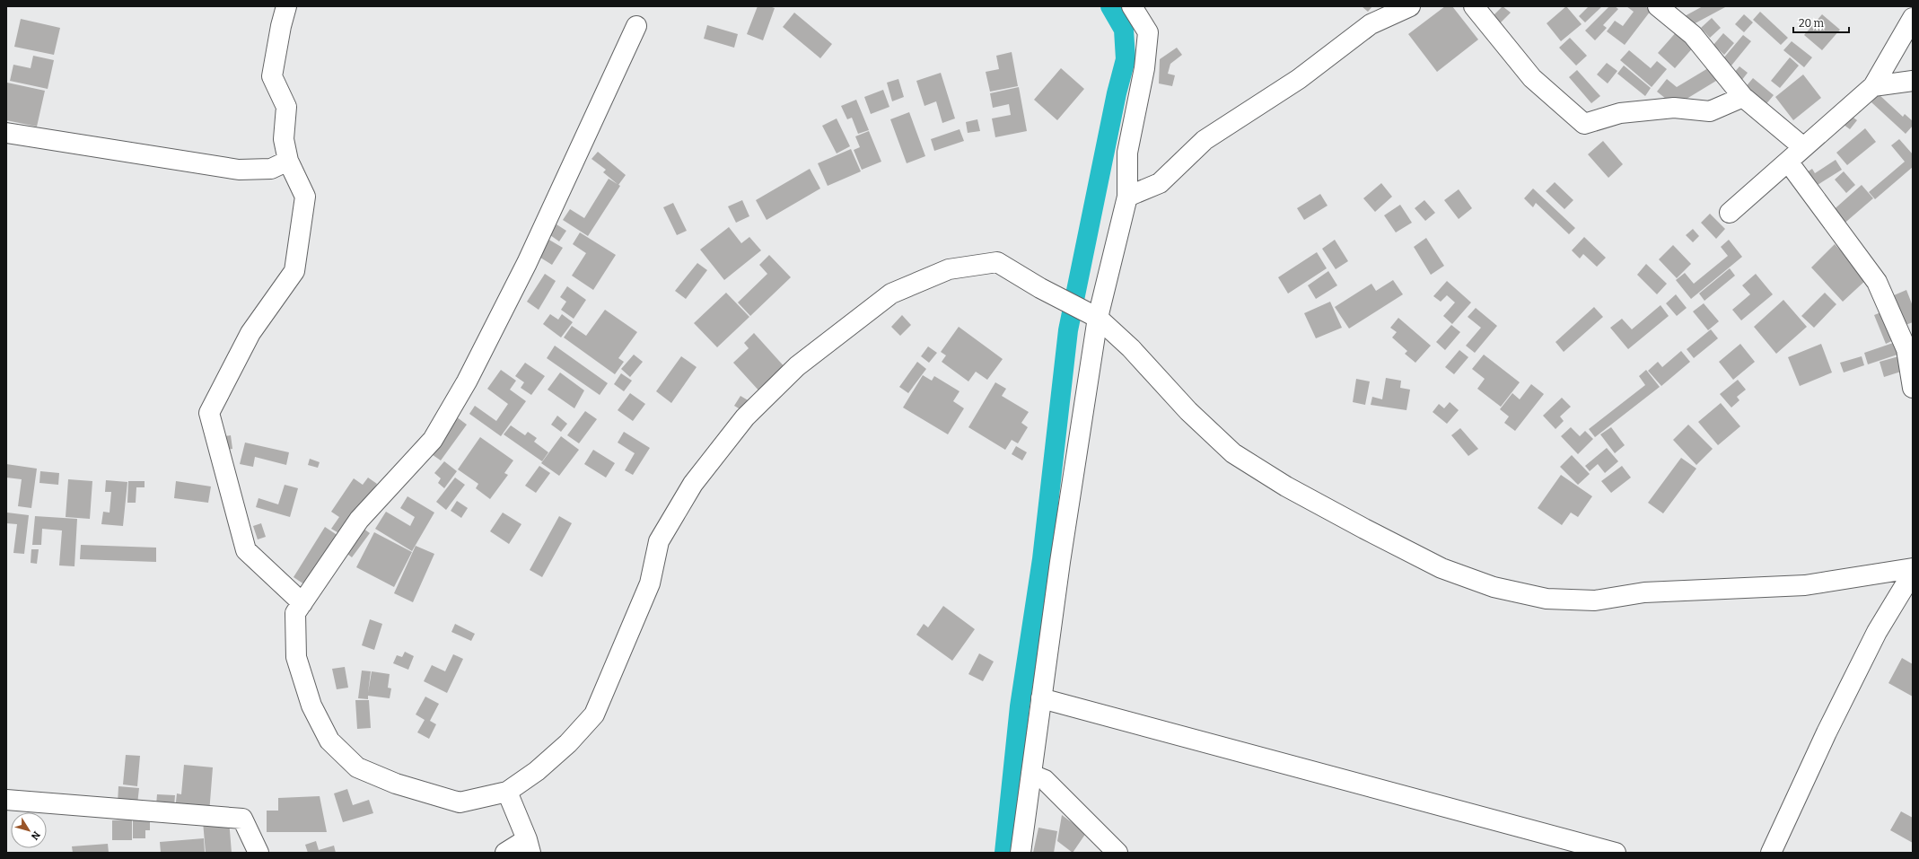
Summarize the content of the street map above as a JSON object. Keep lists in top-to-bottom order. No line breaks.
{"scale_bar":"20 m","north":"bottom right"}
